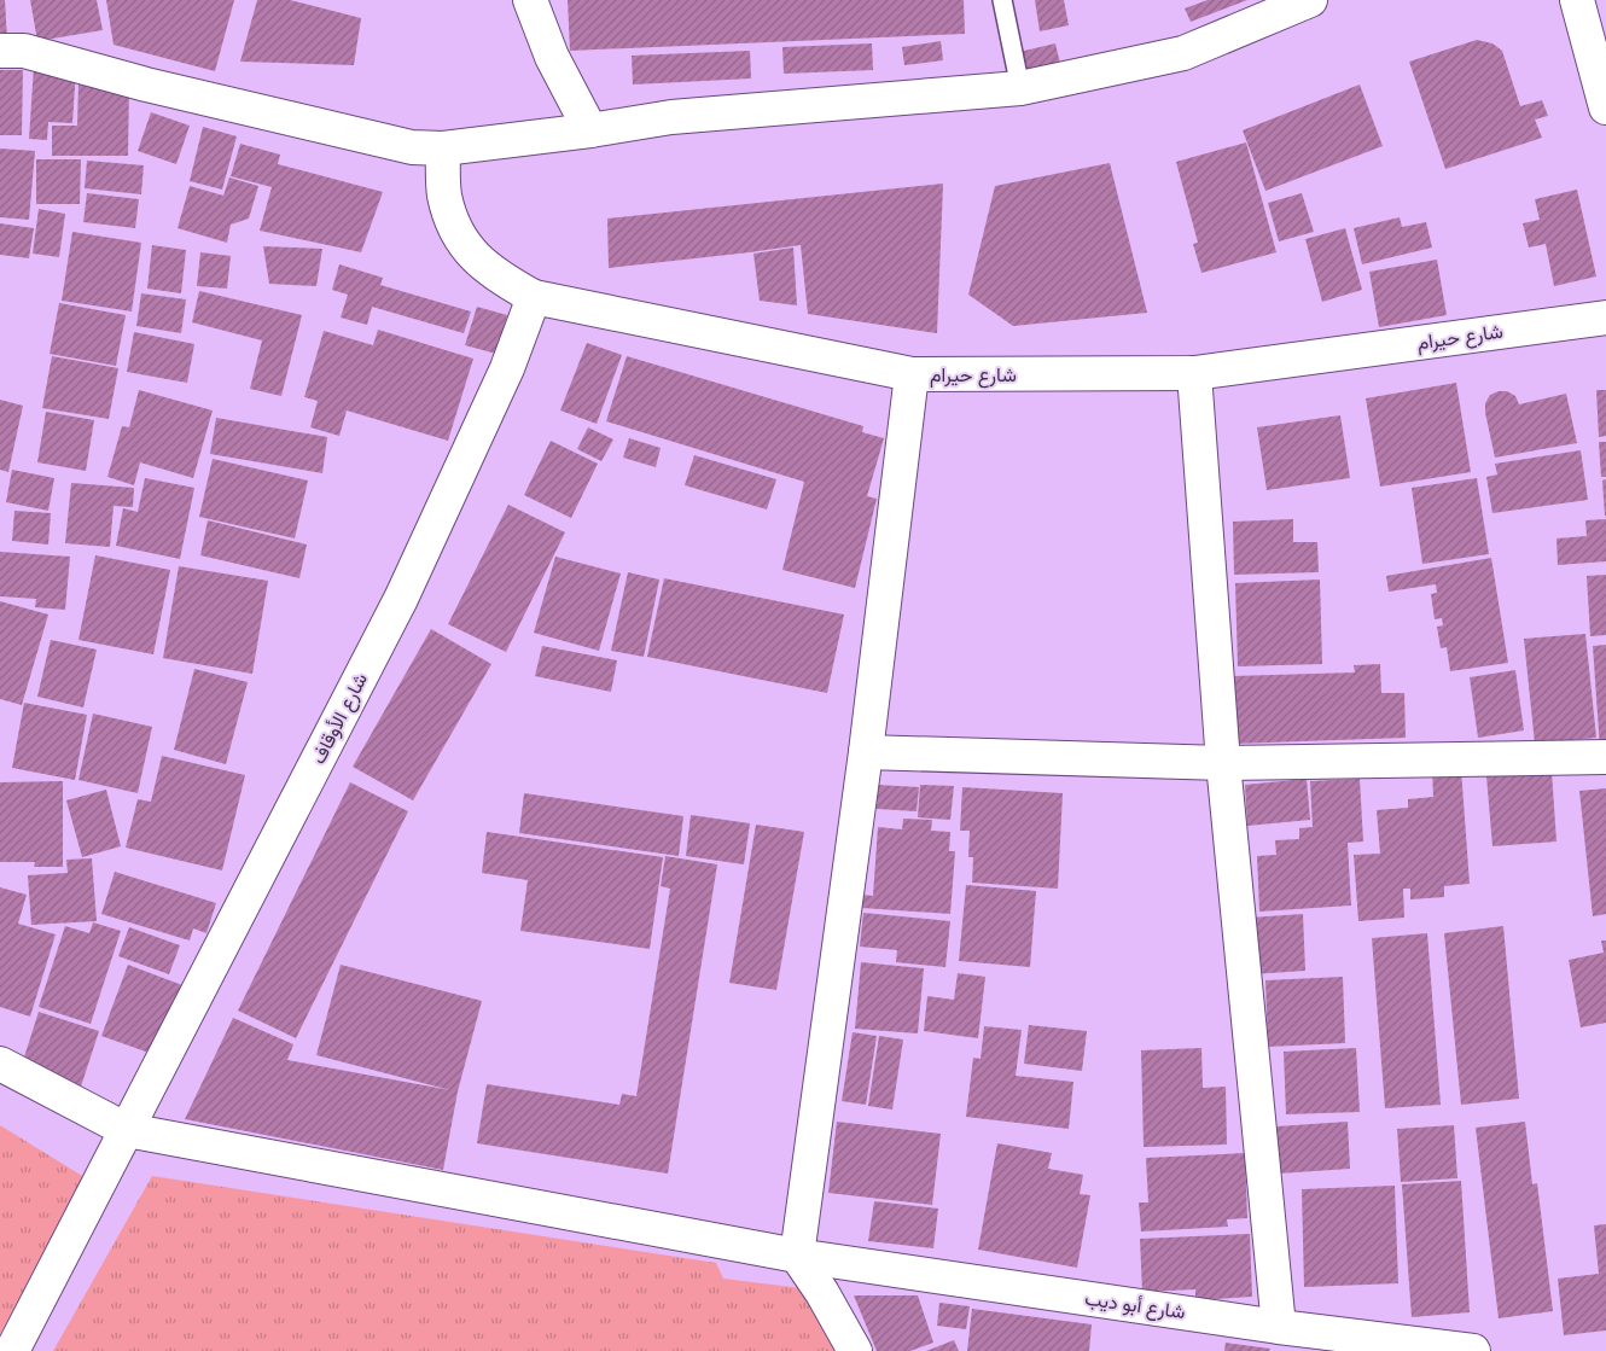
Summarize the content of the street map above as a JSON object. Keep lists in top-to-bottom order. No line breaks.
{"streets":{"street":["شارع حيرام","شارع الأوقاف","شارع أبو ديب"]},"crossings":[["شارع حيرام","شارع الأوقاف"],["شارع الأوقاف","شارع أبو ديب"]]}
